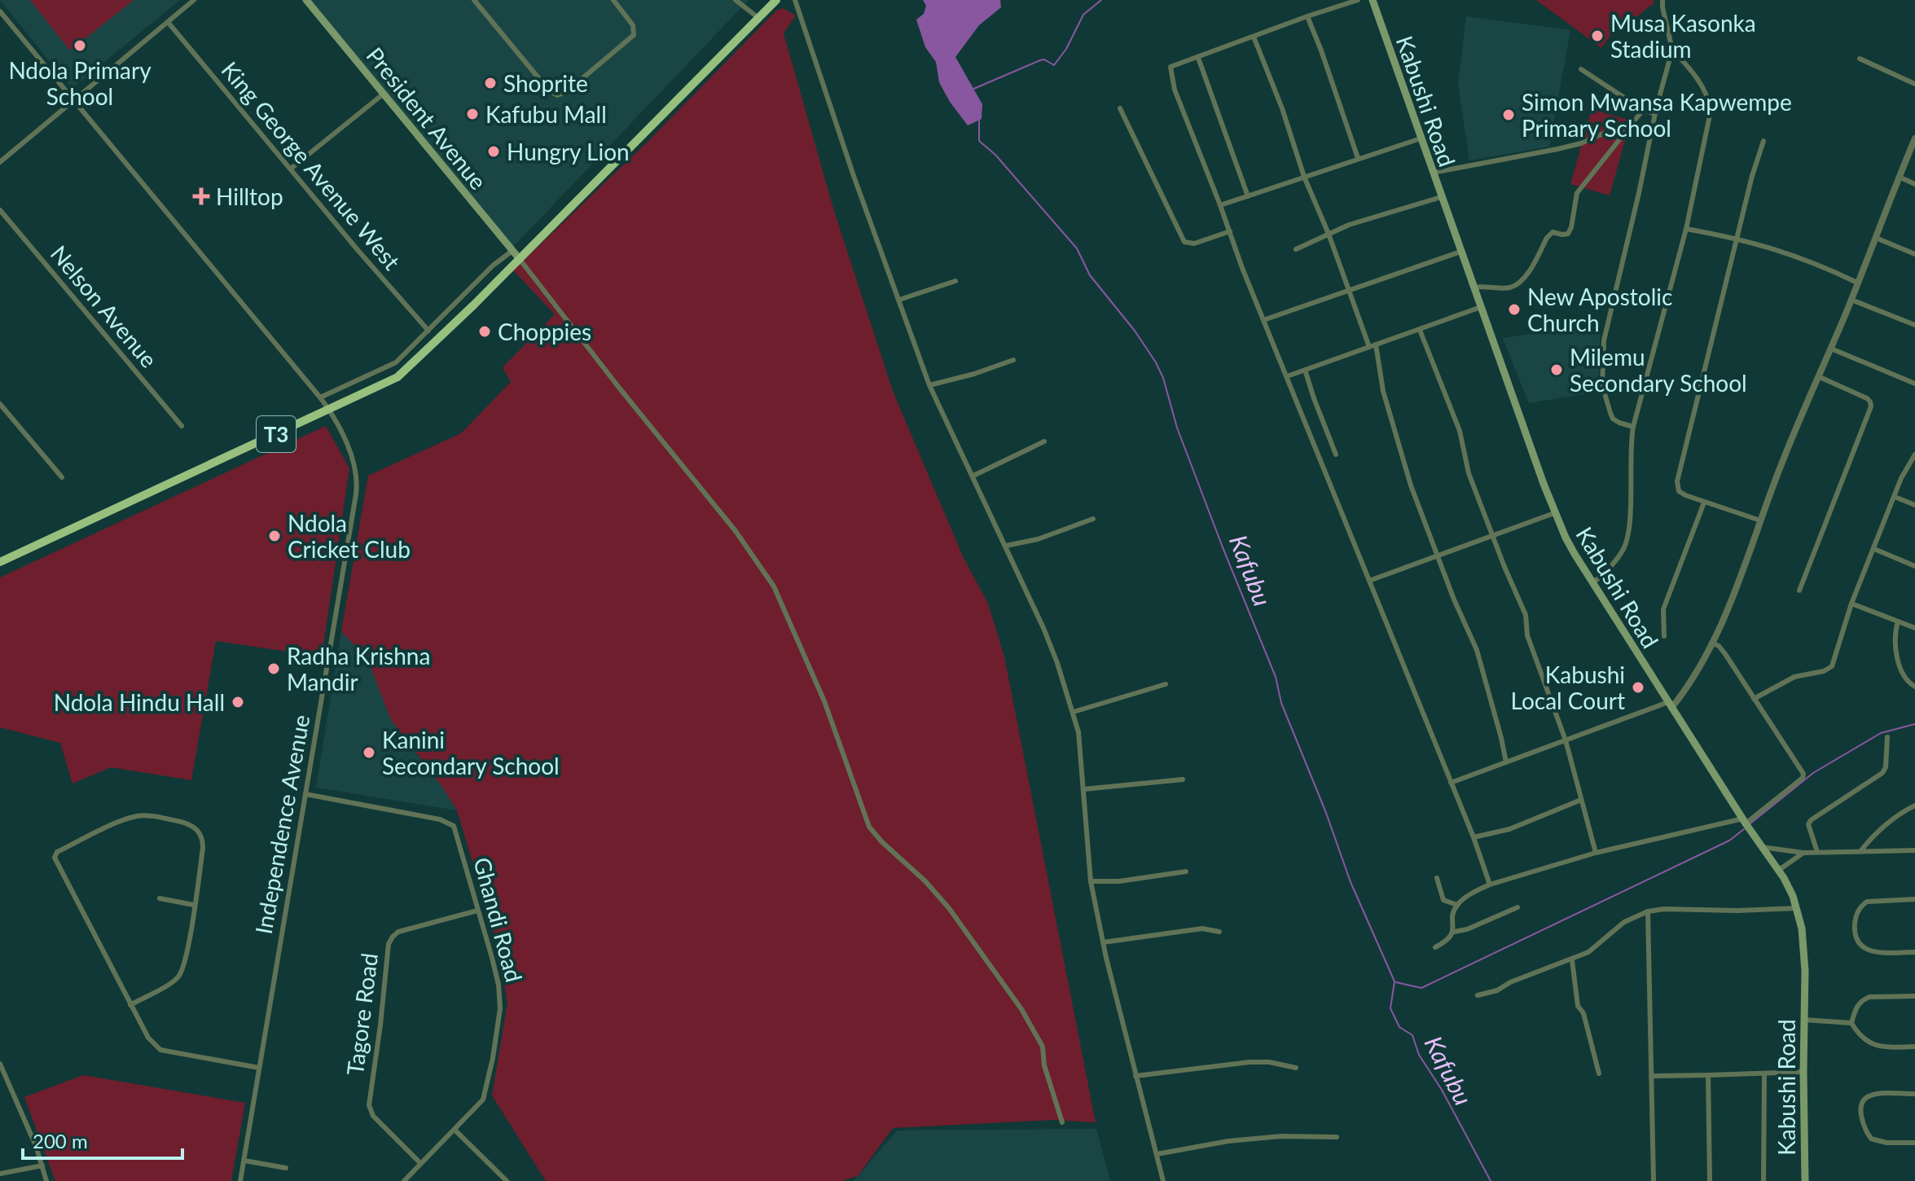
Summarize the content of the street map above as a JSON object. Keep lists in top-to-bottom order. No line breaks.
{"streets":{"highway":["T3"],"main road":["Kabushi Road","President Avenue"],"street":["King George Avenue West","Nelson Avenue","Independence Avenue","Ghandi Road","Tagore Road"]},"crossings":[["President Avenue","T3"],["T3","Independence Avenue"],["Independence Avenue","Ghandi Road"],["Ghandi Road","Tagore Road"]],"water":["Kafubu"],"places":{"other":["Musa Kasonka Stadium","Ndola Primary School","Shoprite","Kafubu Mall","Simon Mwansa Kapwempe Primary School","Hungry Lion","New Apostolic Church","Choppies","Milemu Secondary School","Ndola Cricket Club","Radha Krishna Mandir","Kabushi Local Court","Ndola Hindu Hall","Kanini Secondary School"],"health":["Hilltop"]},"scale_bar":"200 m"}
